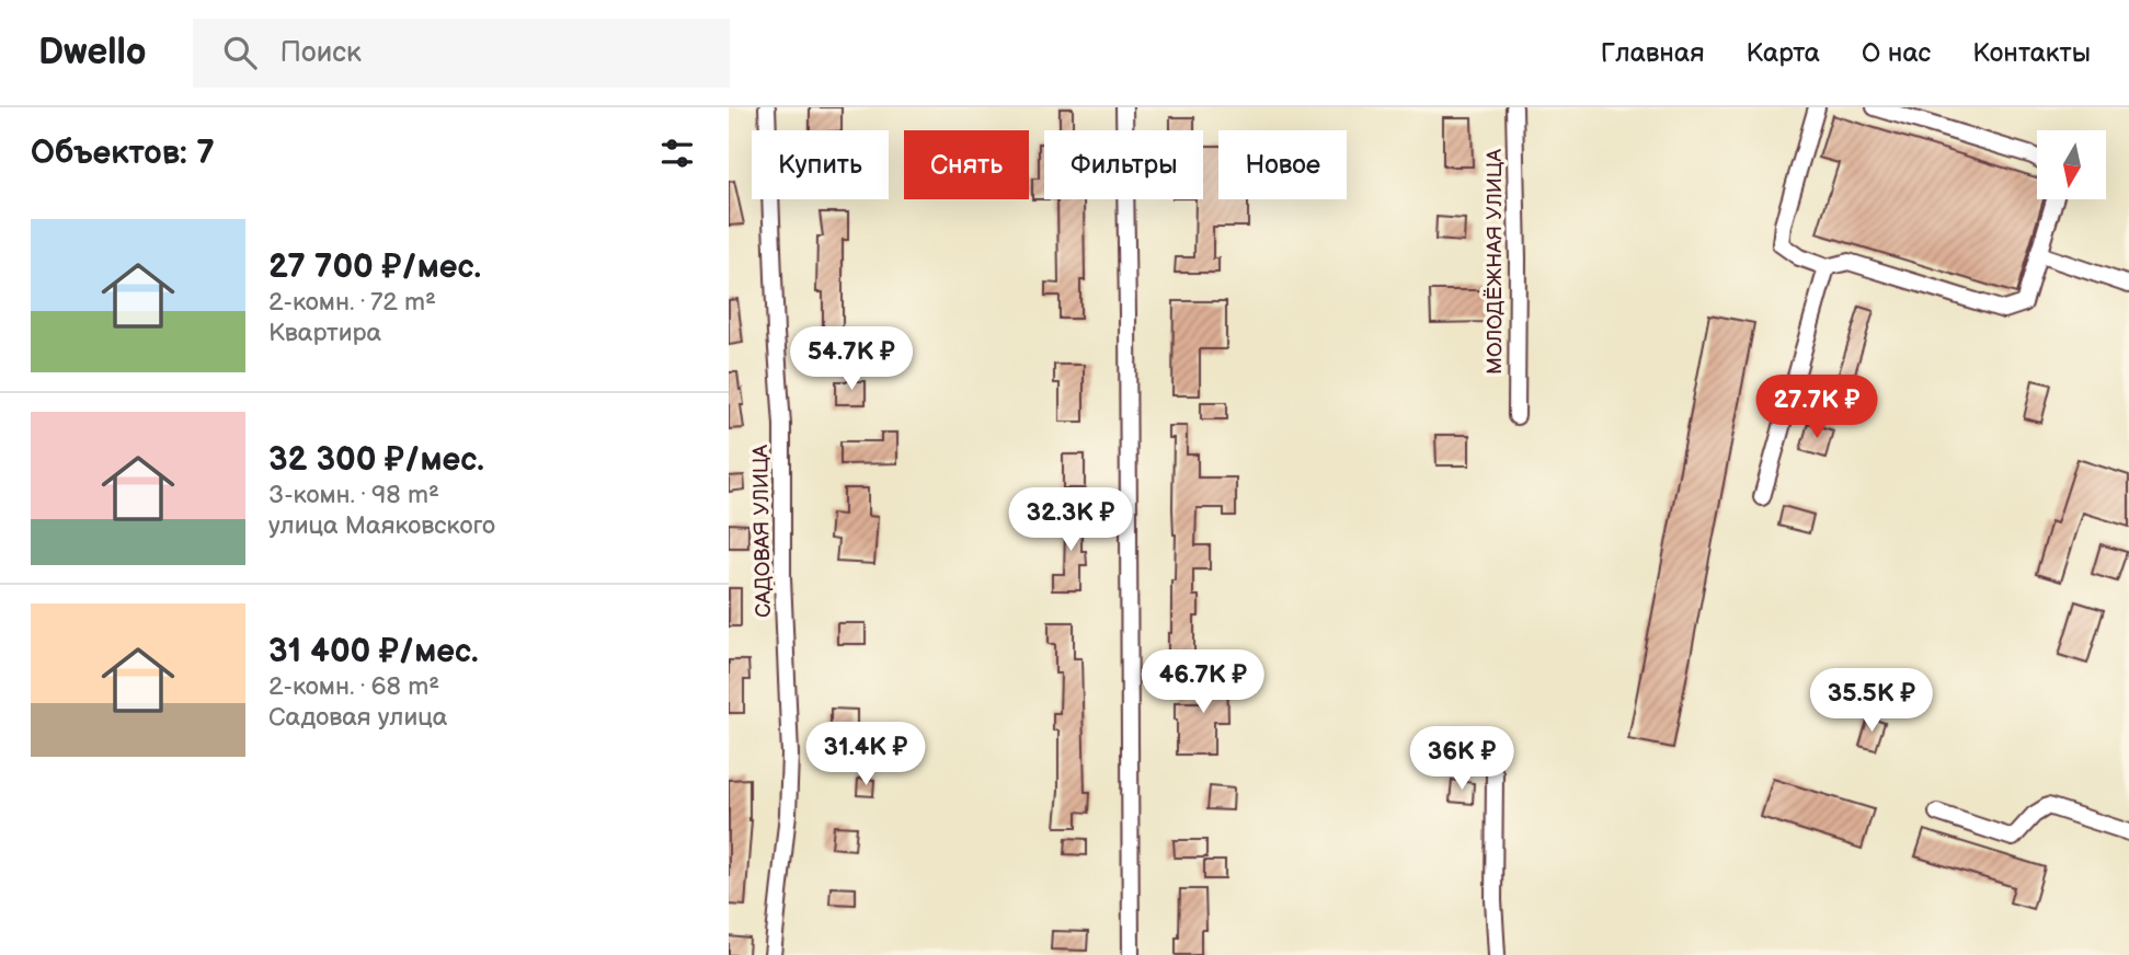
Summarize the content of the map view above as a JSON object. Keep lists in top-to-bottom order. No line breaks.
{"streets":{"street":["МОЛОДЁЖНАЯ УЛИЦА","САДОВАЯ УЛИЦА"]},"north":"bottom","page":{"header":"Dwello","search":"Поиск","nav":["Главная","Карта","О нас","Контакты"],"heading":"Объектов: 7","chip":["Купить","Снять","Фильтры","Новое"],"list":[{"name":"27 700 ₽/мес.","note":"2-комн. · 72 m² · Квартира"},{"name":"32 300 ₽/мес.","note":"3-комн. · 98 m² · улица Маяковского"},{"name":"31 400 ₽/мес.","note":"2-комн. · 68 m² · Садовая улица"}],"price":["54.7K ₽","27.7K ₽","32.3K ₽","46.7K ₽","35.5K ₽","31.4K ₽","36K ₽"]}}
